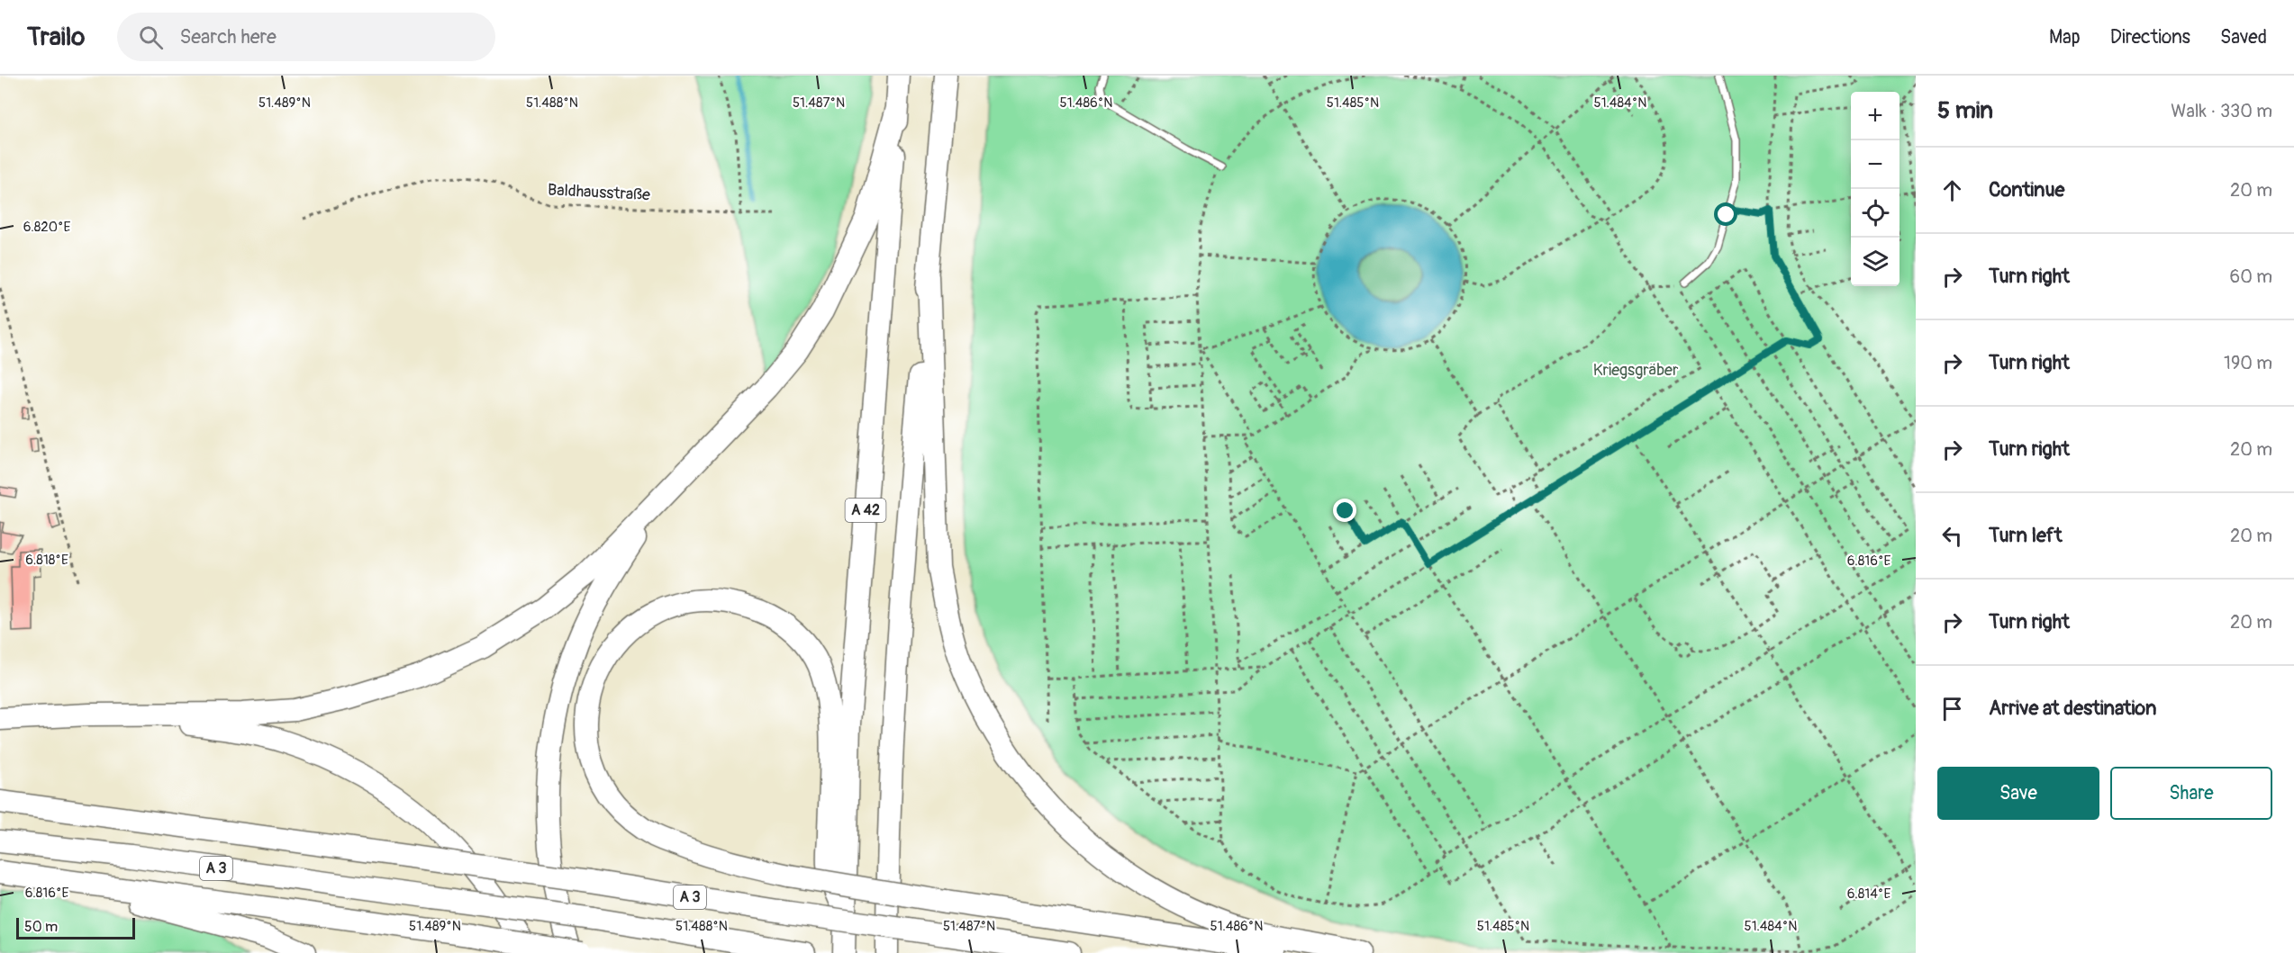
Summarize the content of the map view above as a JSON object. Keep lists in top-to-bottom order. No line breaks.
{"streets":{"highway":["A 42","A 3"],"path":["Baldhausstraße"]},"parks":["Kriegsgräber"],"scale_bar":"50 m","page":{"header":"Trailo","search":"Search here","nav":["Map","Directions","Saved"],"heading":["5 min","Walk · 330 m"],"map_buttons":["+","−"],"list":[["Continue","20 m"],["Turn right","60 m"],["Turn right","190 m"],["Turn right","20 m"],["Turn left","20 m"],["Turn right","20 m"],"Arrive at destination"],"buttons":["Save","Share"],"scale":"50 m"},"coordinates":["51.489°N","51.488°N","51.487°N","51.486°N","51.485°N","51.484°N","6.820°E","6.818°E","6.816°E","6.814°E"]}
